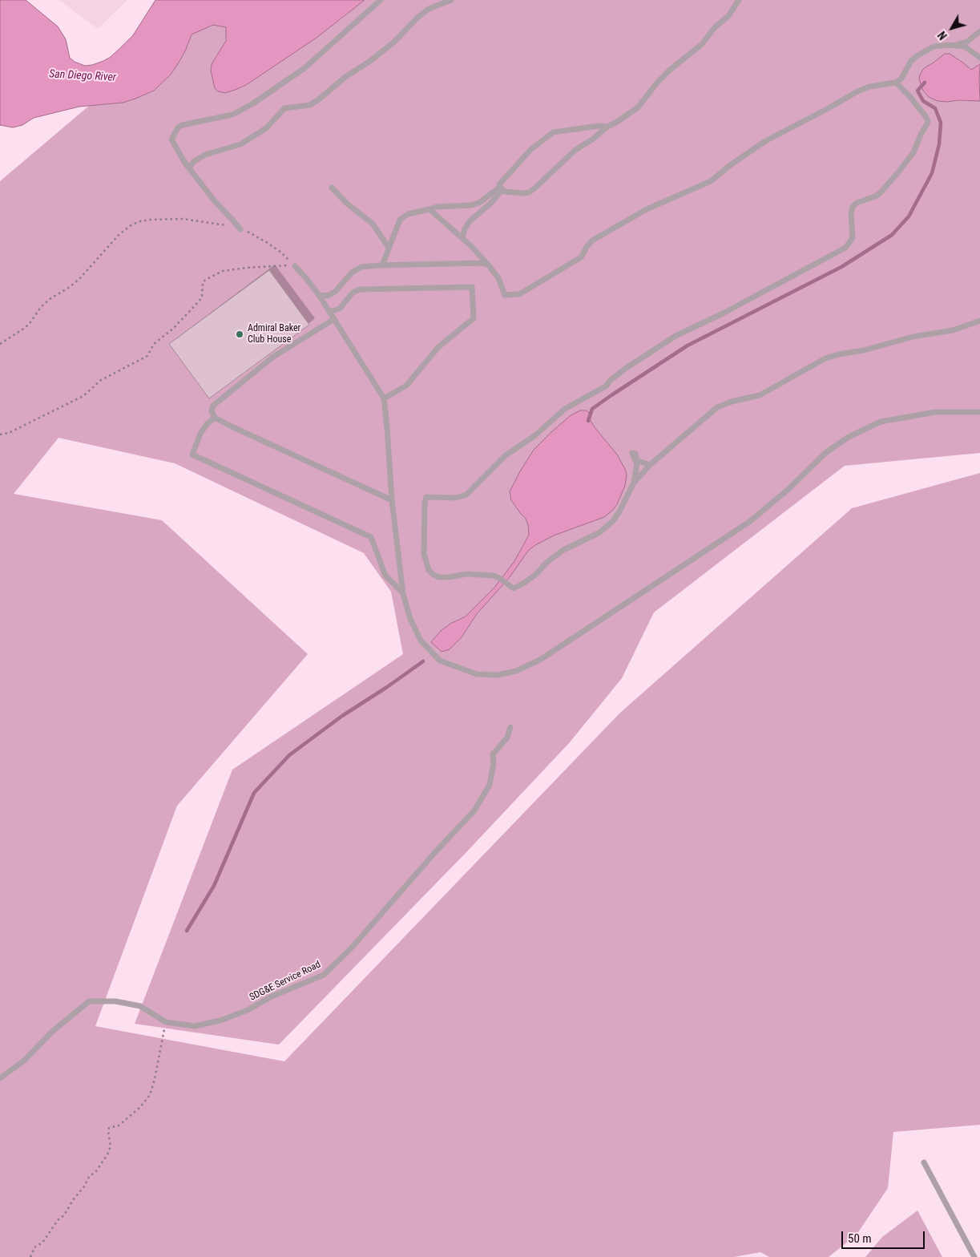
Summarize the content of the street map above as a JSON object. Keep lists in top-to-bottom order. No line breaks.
{"streets":{"lane":["SDG&E Service Road"]},"water":["San Diego River"],"places":["Admiral Baker Club House"],"scale_bar":"50 m","north":"bottom left"}
